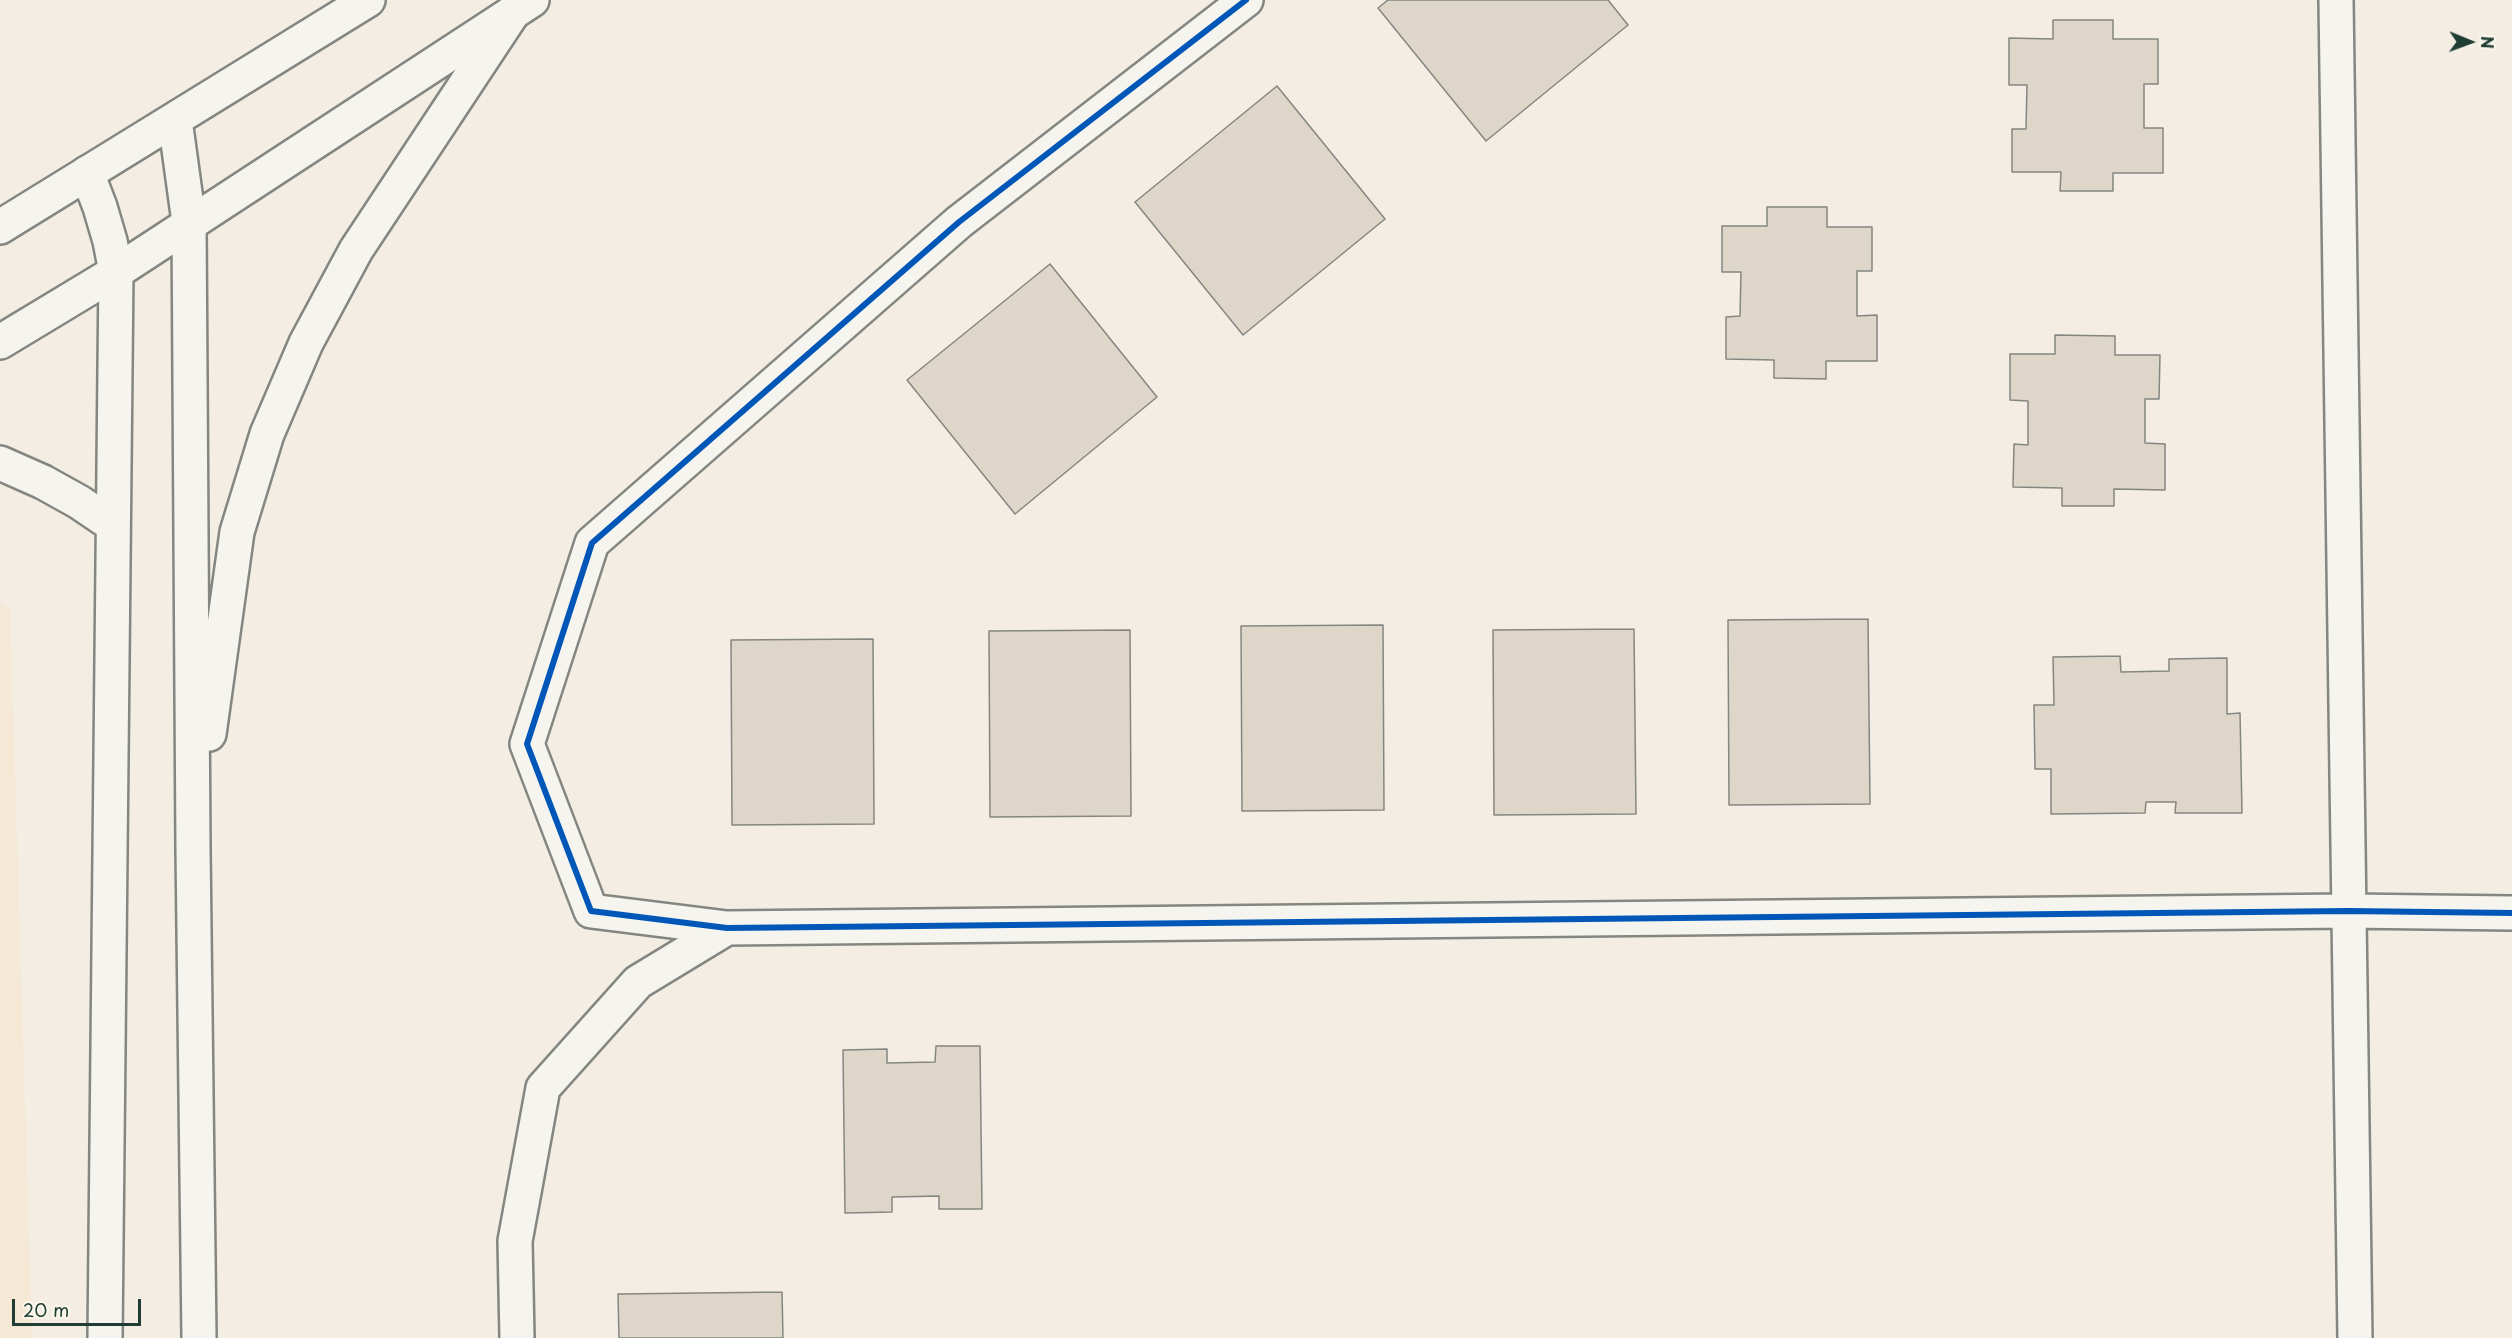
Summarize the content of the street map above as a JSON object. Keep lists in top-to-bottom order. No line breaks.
{"scale_bar":"20 m","north":"right"}
